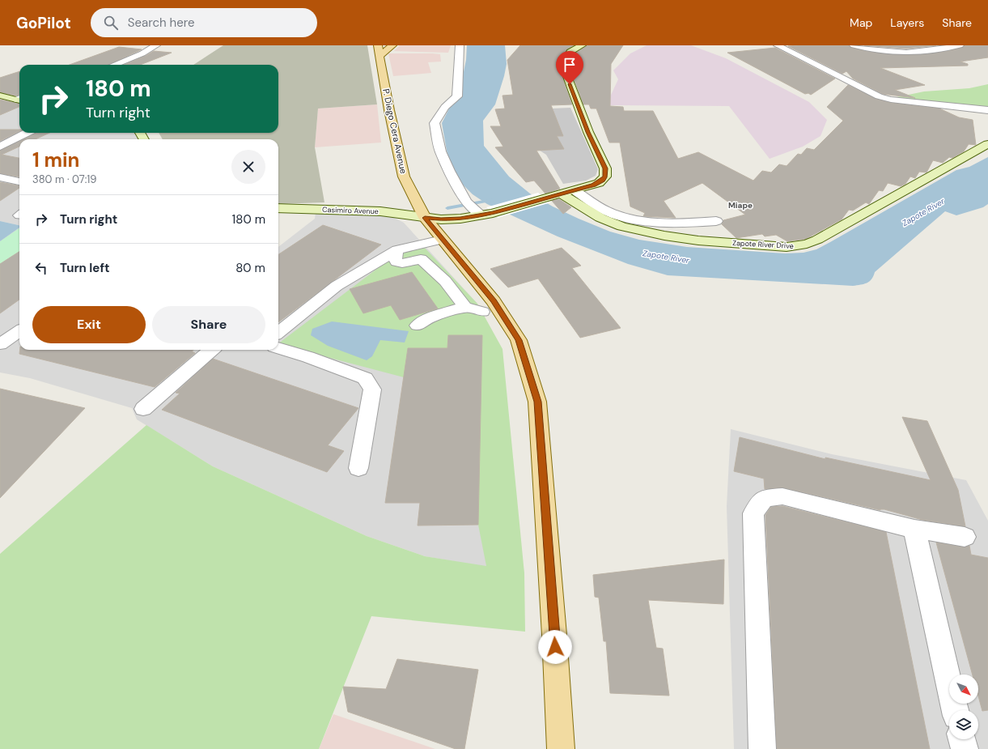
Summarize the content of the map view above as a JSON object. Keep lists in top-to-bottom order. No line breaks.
{"streets":{"main road":["P. Diego Cera Avenue"],"street":["Casimiro Avenue","Zapote River Drive"]},"crossings":[["P. Diego Cera Avenue","Casimiro Avenue"],["Casimiro Avenue","Zapote River Drive"]],"districts":["Miape"],"water":["Zapote River"],"north":"bottom right","page":{"header":"GoPilot","search":"Search here","nav":["Map","Layers","Share"],"turn":["180 m","Turn right"],"heading":["1 min","380 m · 07:19"],"list":[{"name":"Turn right","value":"180 m"},{"name":"Turn left","value":"80 m"}],"buttons":["Exit","Share"]}}
